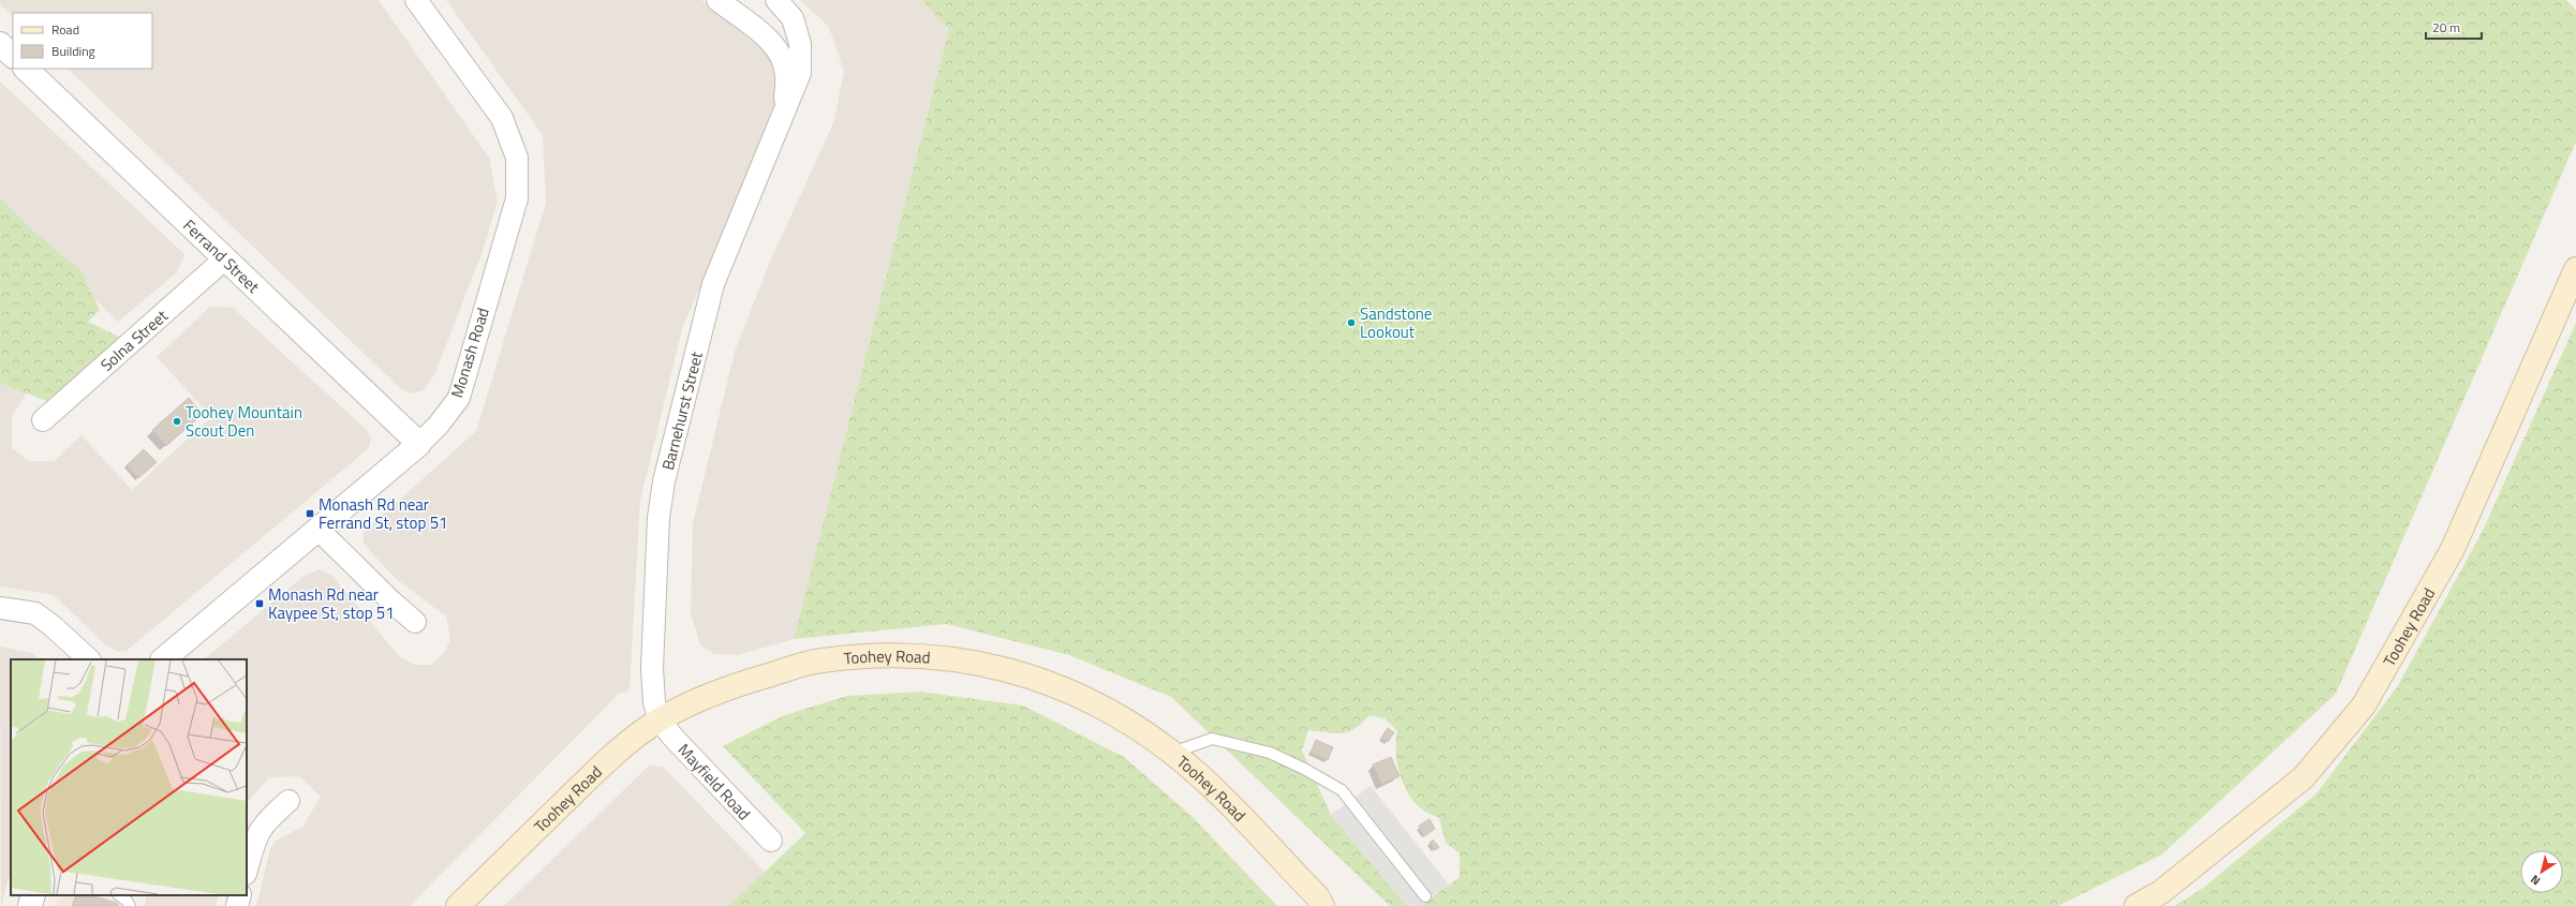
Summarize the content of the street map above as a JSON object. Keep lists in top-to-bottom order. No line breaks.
{"streets":{"main road":["Toohey Road"],"street":["Ferrand Street","Solna Street","Monash Road","Barnehurst Street","Mayfield Road"]},"crossings":[["Ferrand Street","Solna Street"],["Ferrand Street","Monash Road"],["Barnehurst Street","Toohey Road"],["Barnehurst Street","Mayfield Road"],["Toohey Road","Mayfield Road"]],"places":{"other":["Sandstone Lookout","Toohey Mountain Scout Den"],"transit":["Monash Rd near Ferrand St, stop 51","Monash Rd near Kaypee St, stop 51"]},"legend":["Road","Building"],"scale_bar":"20 m","north":"bottom left"}
